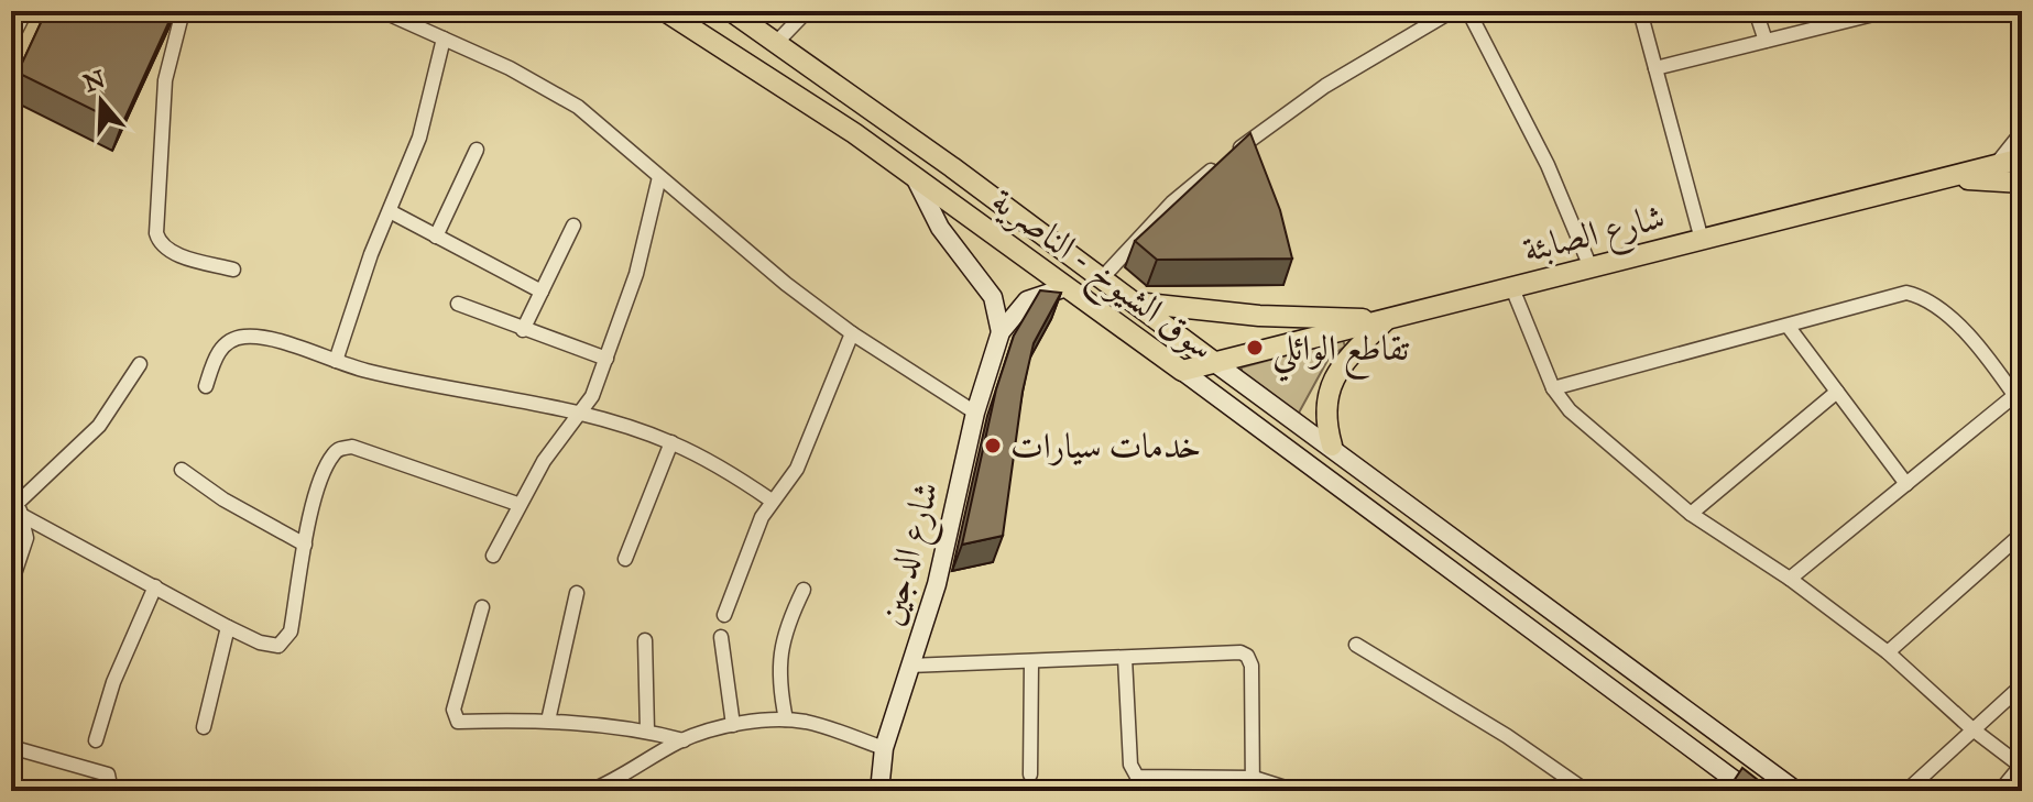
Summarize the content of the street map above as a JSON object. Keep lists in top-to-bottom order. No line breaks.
{"streets":{"main road":["شارع الصابئة","سوق الشيوخ - الناصرية","شارع الدجين"]},"crossings":[["شارع الصابئة","سوق الشيوخ - الناصرية"],["سوق الشيوخ - الناصرية","شارع الدجين"]],"places":["تقاطع الوائلي","خدمات سيارات"],"north":"top"}
